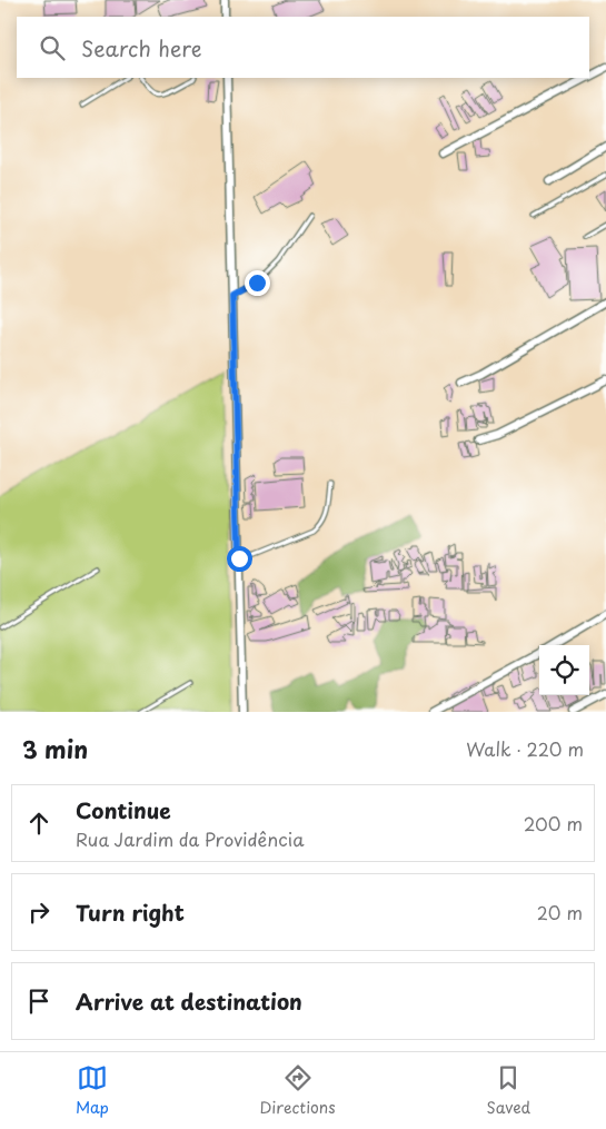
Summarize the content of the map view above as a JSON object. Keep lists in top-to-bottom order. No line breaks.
{"page":{"search":"Search here","heading":["3 min","Walk · 220 m"],"list":[["Continue","Rua Jardim da Providência","200 m"],["Turn right","20 m"],"Arrive at destination"],"nav":["Map","Directions","Saved"]}}
